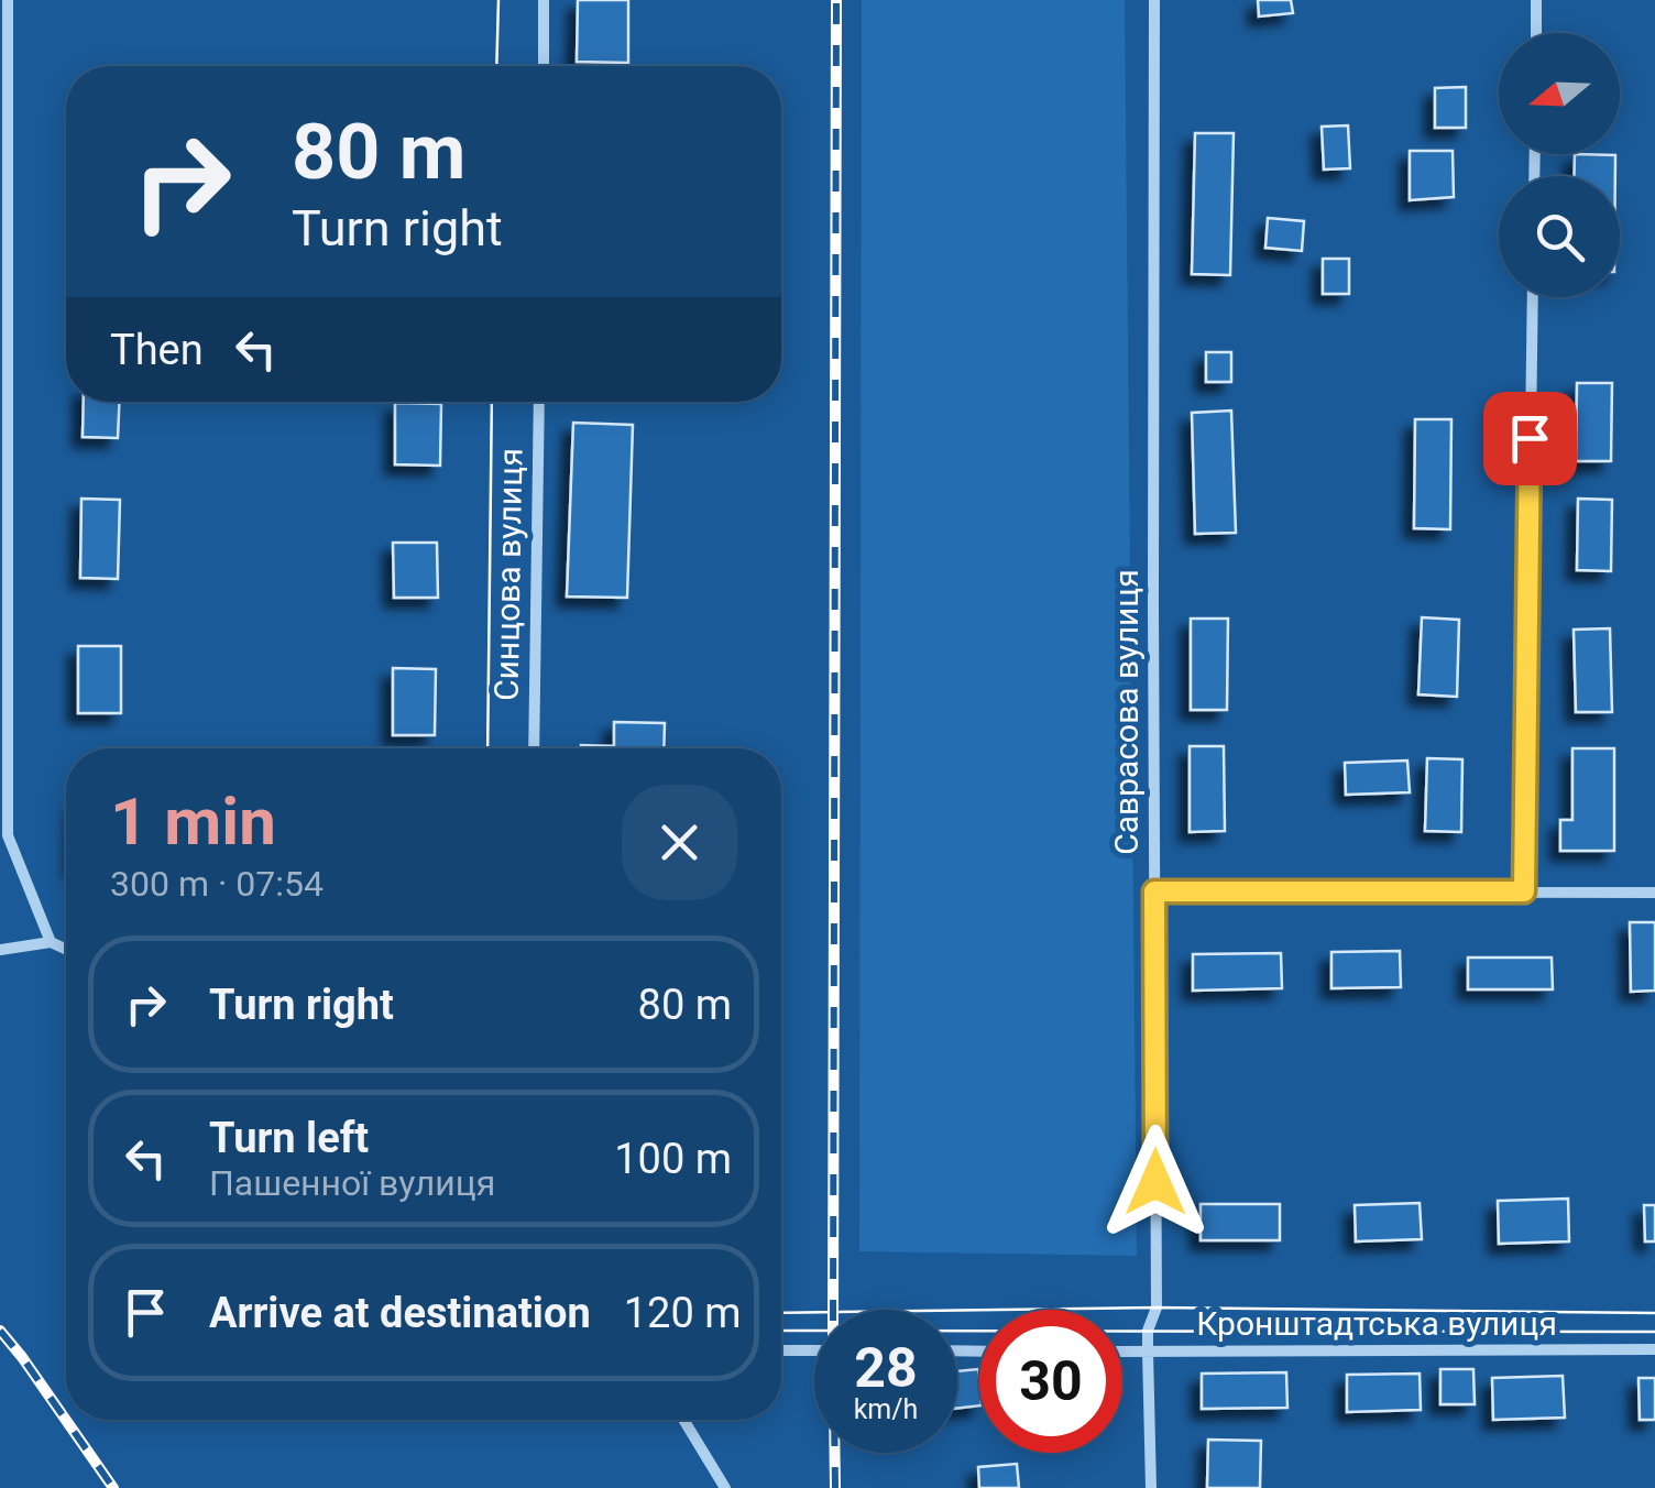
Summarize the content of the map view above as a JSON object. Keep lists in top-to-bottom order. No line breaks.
{"streets":{"street":["Синцова вулиця","Саврасова вулиця","Кронштадтська вулиця"]},"crossings":[["Саврасова вулиця","Кронштадтська вулиця"]],"north":"left","page":{"turn":["80 m","Turn right"],"then":"Then","heading":["1 min","300 m · 07:54"],"list":[{"name":"Turn right","value":"80 m"},{"name":"Turn left","note":"Пашенної вулиця","value":"100 m"},{"name":"Arrive at destination","value":"120 m"}],"speed":"28 km/h","limit":"30"}}
